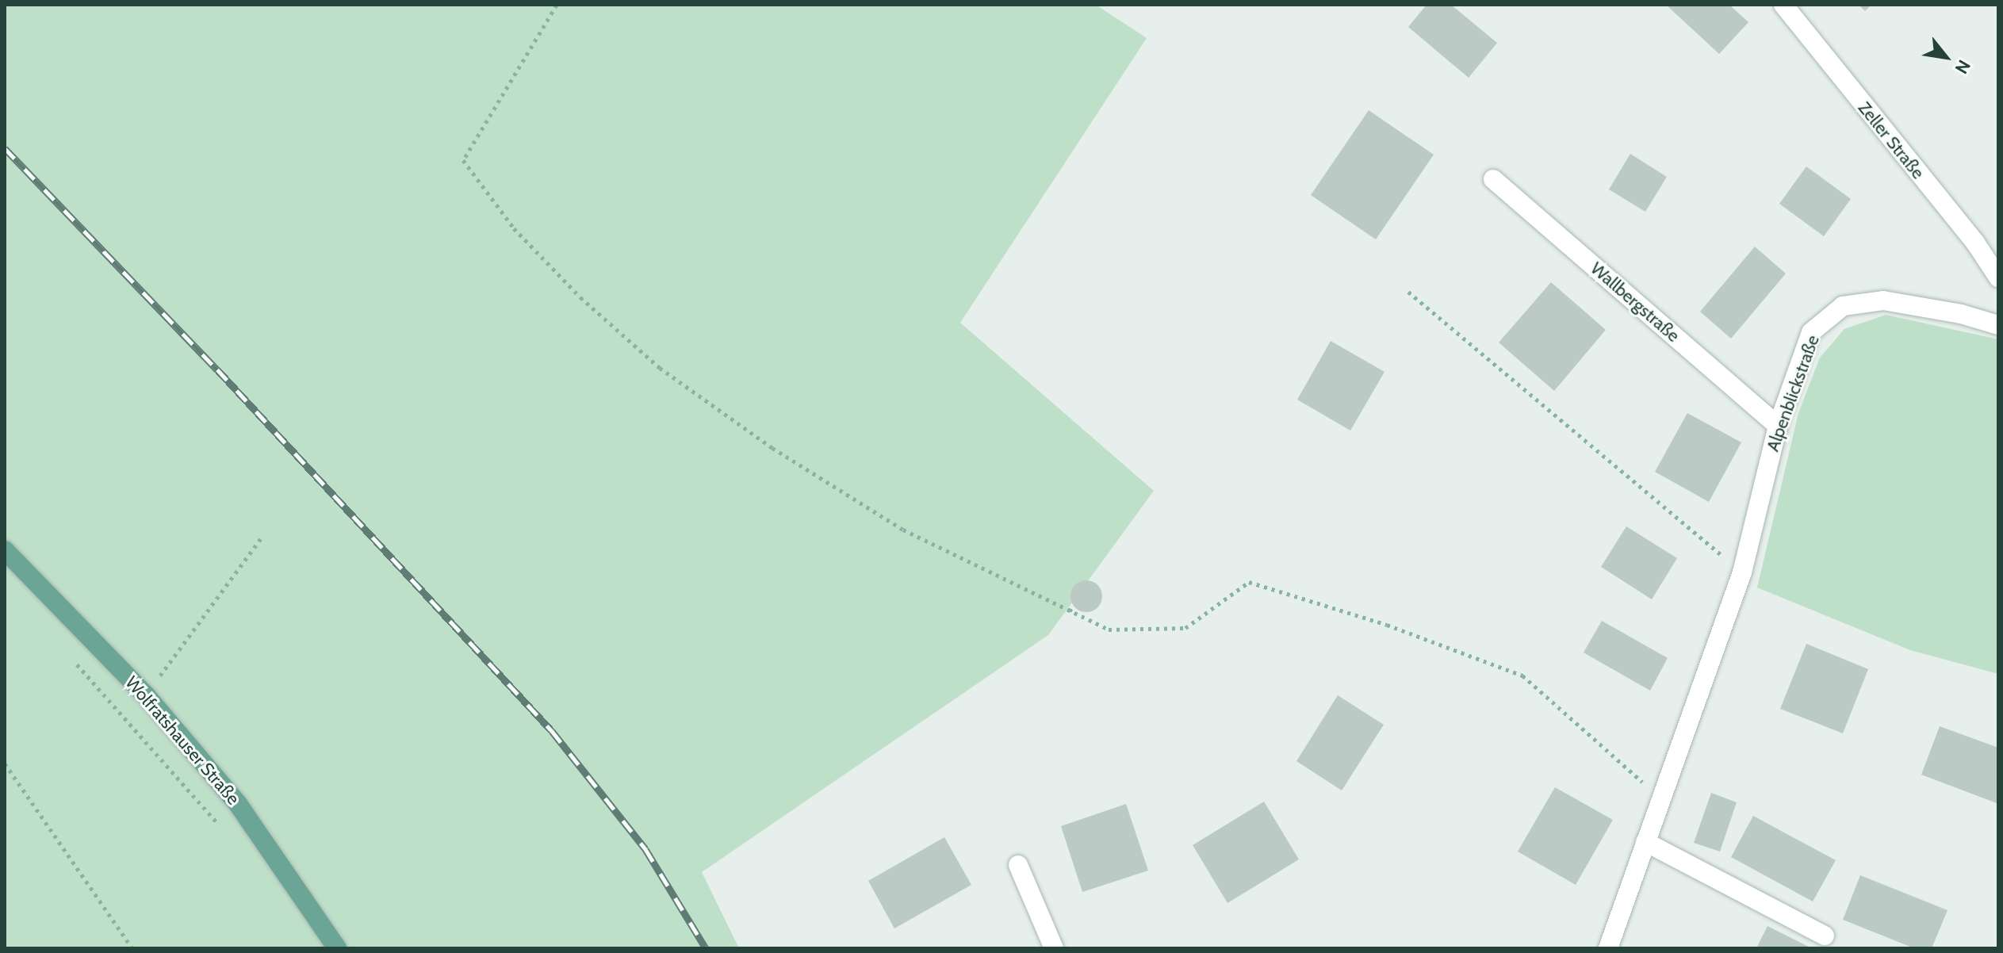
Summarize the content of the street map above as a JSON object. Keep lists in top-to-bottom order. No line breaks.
{"streets":{"main road":["Wolfratshauser Straße"],"street":["Zeller Straße","Wallbergstraße","Alpenblickstraße"]},"crossings":[["Wallbergstraße","Alpenblickstraße"]],"north":"bottom right"}
